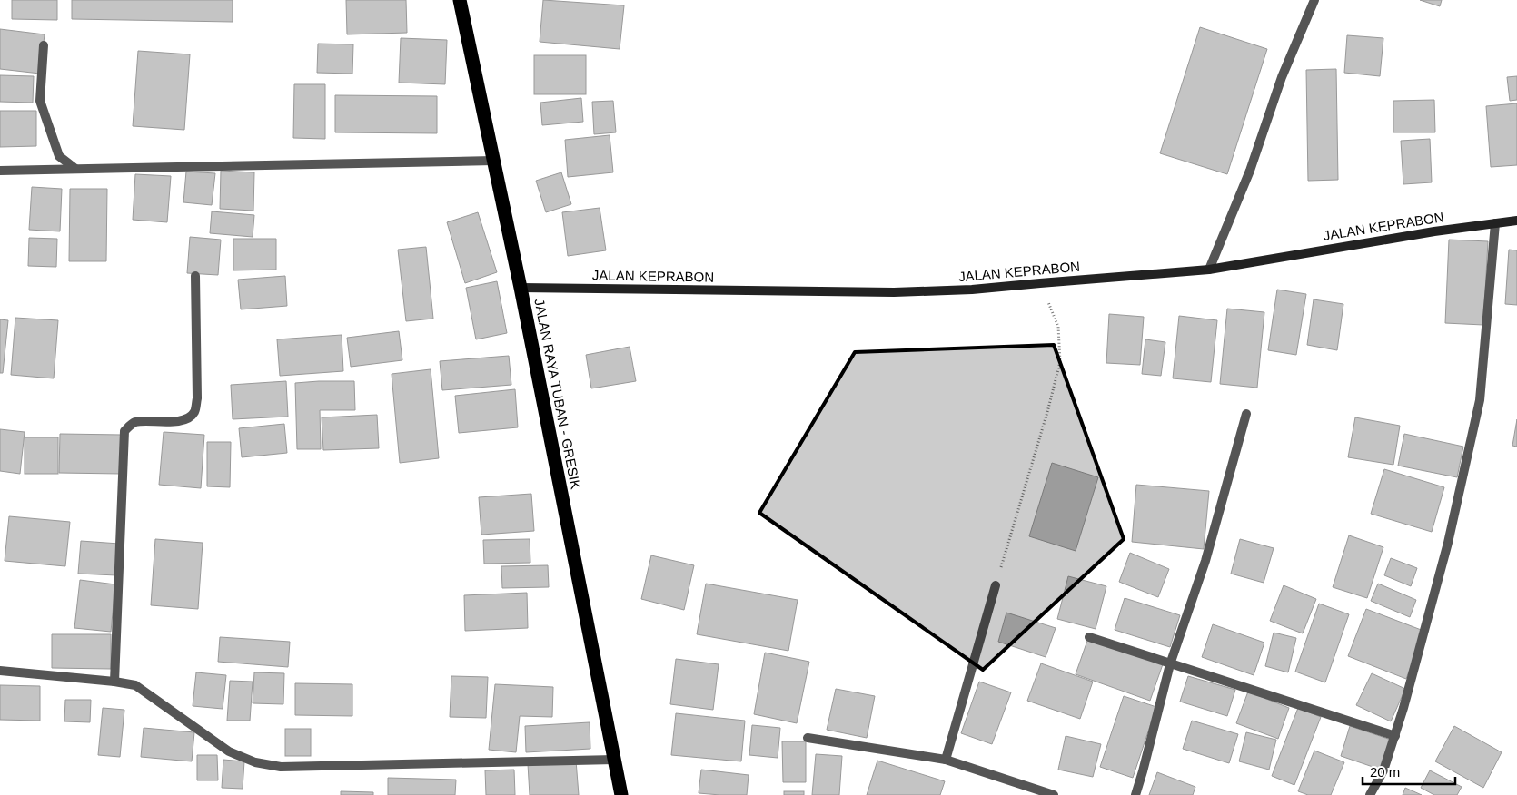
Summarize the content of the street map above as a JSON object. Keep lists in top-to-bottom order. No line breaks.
{"streets":{"highway":["JALAN RAYA TUBAN - GRESIK"],"street":["JALAN KEPRABON"]},"crossings":[["JALAN KEPRABON","JALAN RAYA TUBAN - GRESIK"]],"scale_bar":"20 m"}
